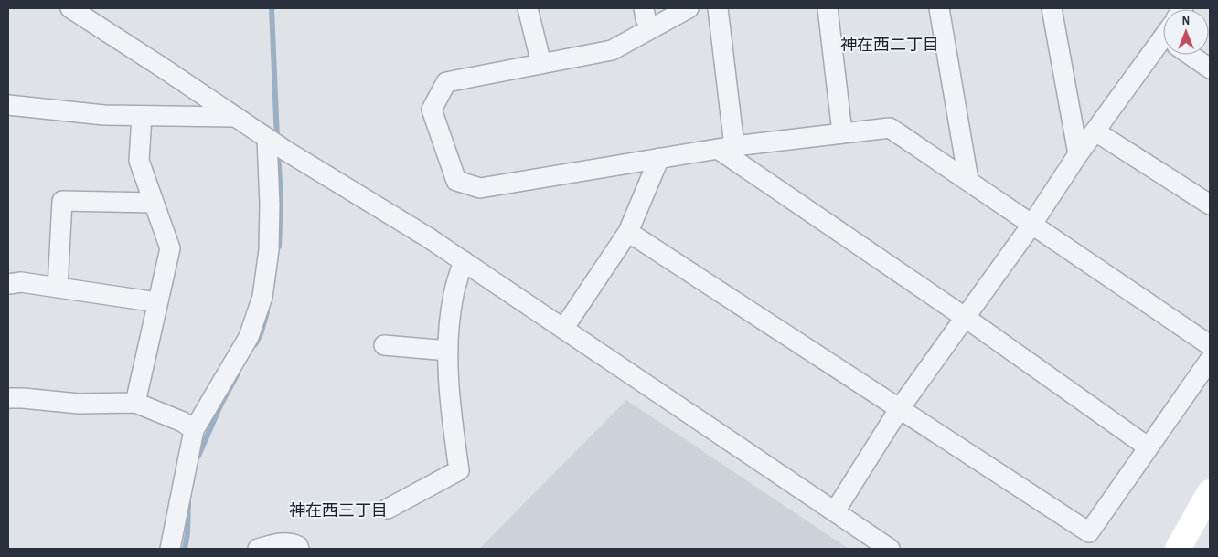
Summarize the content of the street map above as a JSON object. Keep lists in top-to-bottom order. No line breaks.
{"districts":["神在西二丁目","神在西三丁目"],"north":"top"}
